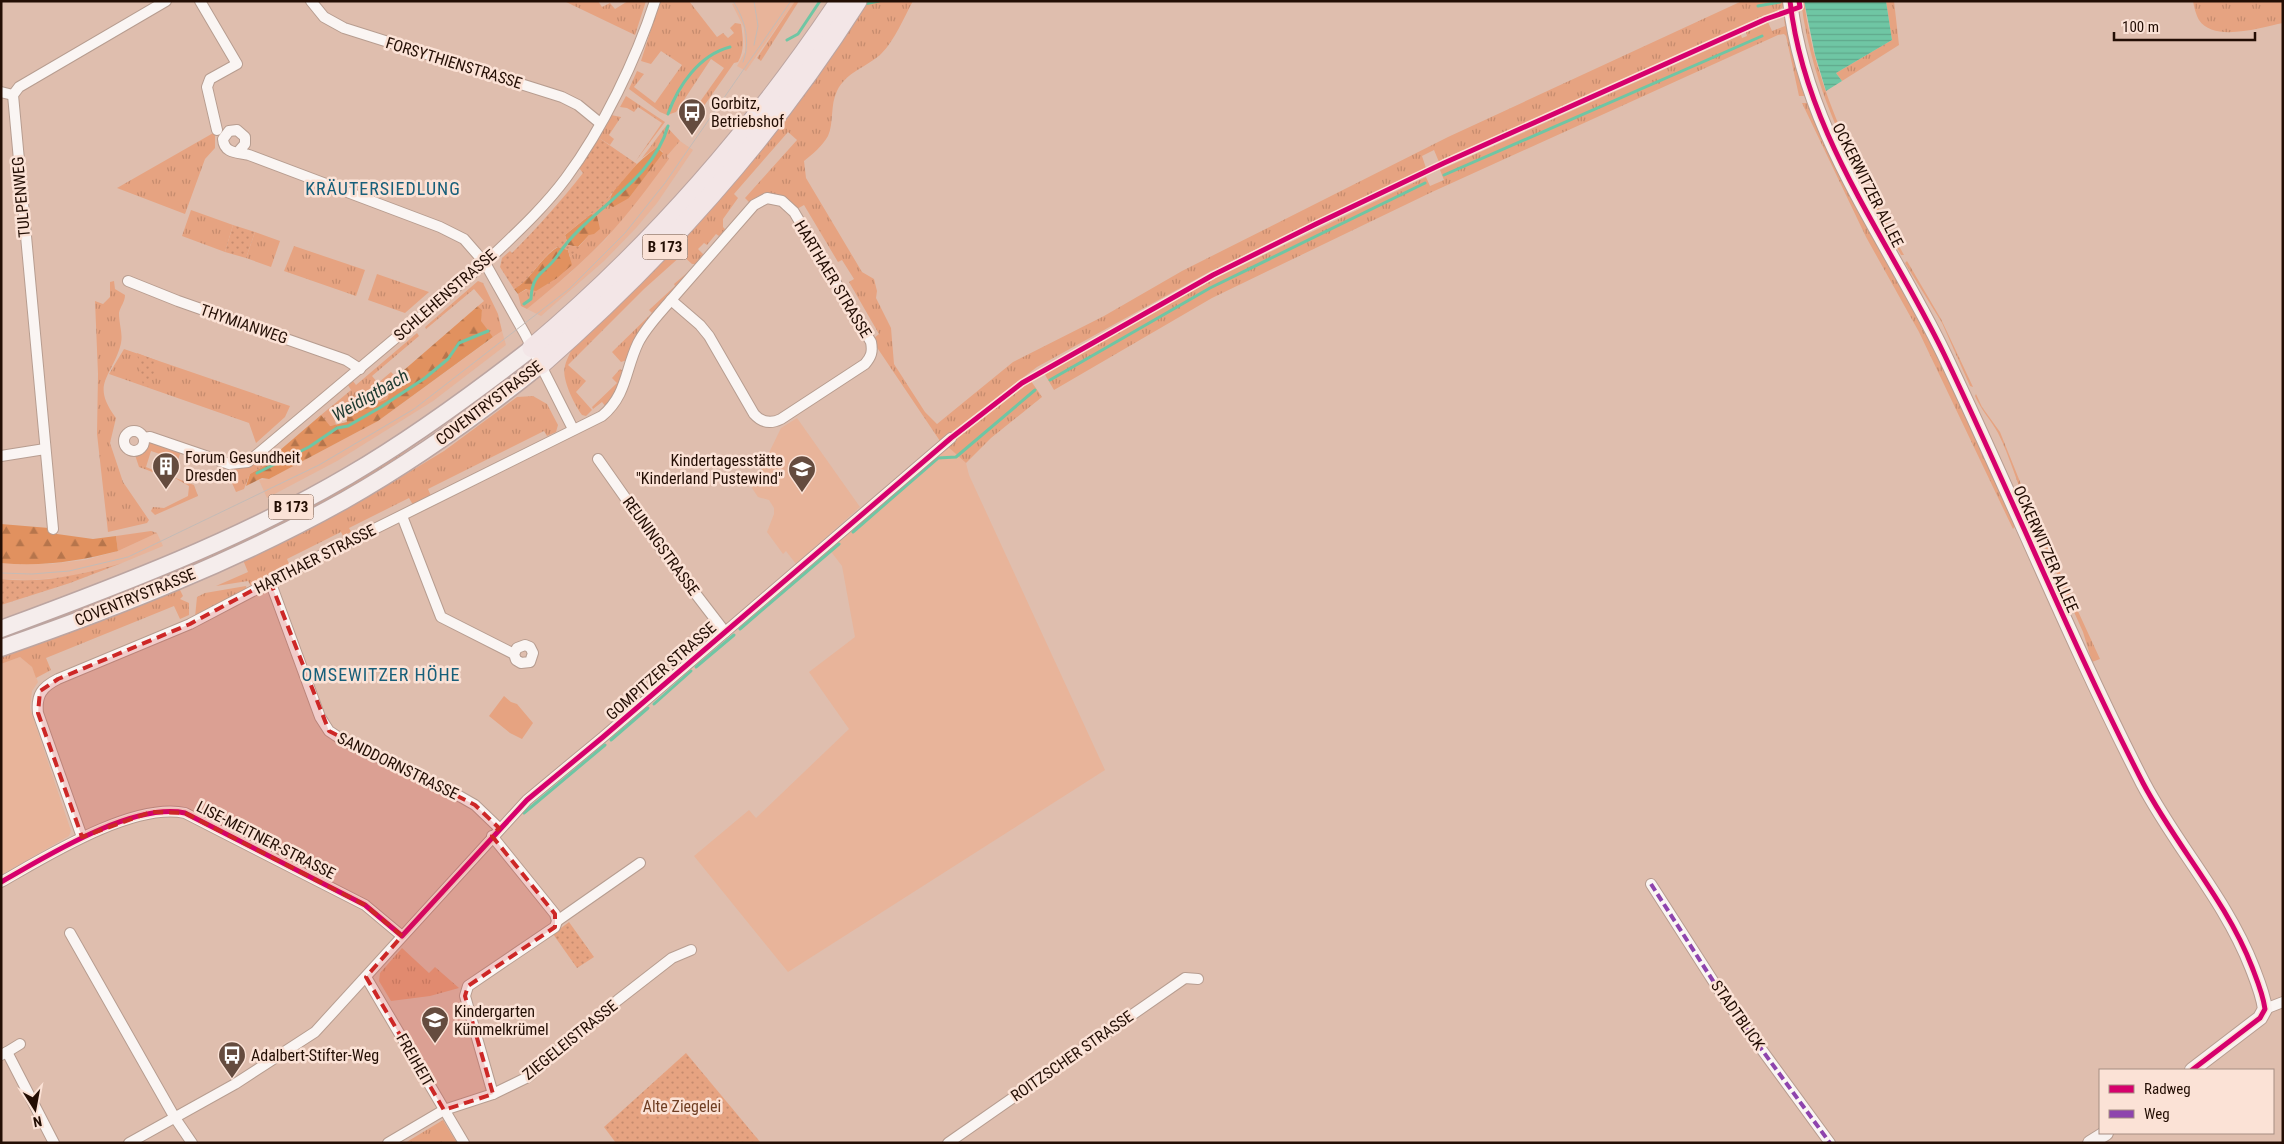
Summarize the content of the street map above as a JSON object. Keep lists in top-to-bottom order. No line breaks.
{"streets":{"highway":["B 173","COVENTRYSTRASSE"],"street":["FORSYTHIENSTRASSE","OCKERWITZER ALLEE","TULPENWEG","HARTHAER STRASSE","SCHLEHENSTRASSE","THYMIANWEG","REUNINGSTRASSE","GOMPITZER STRASSE","SANDDORNSTRASSE","LISE-MEITNER-STRASSE","STADTBLICK","ZIEGELEISTRASSE","ROITZSCHER STRASSE","FREIHEIT"]},"crossings":[["FORSYTHIENSTRASSE","SCHLEHENSTRASSE"],["HARTHAER STRASSE","SANDDORNSTRASSE"],["HARTHAER STRASSE","LISE-MEITNER-STRASSE"],["SCHLEHENSTRASSE","THYMIANWEG"],["REUNINGSTRASSE","GOMPITZER STRASSE"],["GOMPITZER STRASSE","SANDDORNSTRASSE"],["GOMPITZER STRASSE","LISE-MEITNER-STRASSE"],["GOMPITZER STRASSE","FREIHEIT"],["ZIEGELEISTRASSE","FREIHEIT"]],"districts":["KRÄUTERSIEDLUNG","OMSEWITZER HÖHE"],"water":["Weidigtbach"],"parks":["Alte Ziegelei"],"places":{"bus stop":["Gorbitz, Betriebshof","Adalbert-Stifter-Weg"],"building":["Forum Gesundheit Dresden"],"school or university":["Kindertagesstätte \"Kinderland Pustewind\"","Kindergarten Kümmelkrümel"]},"legend":["Radweg","Weg"],"scale_bar":"100 m","north":"bottom"}
